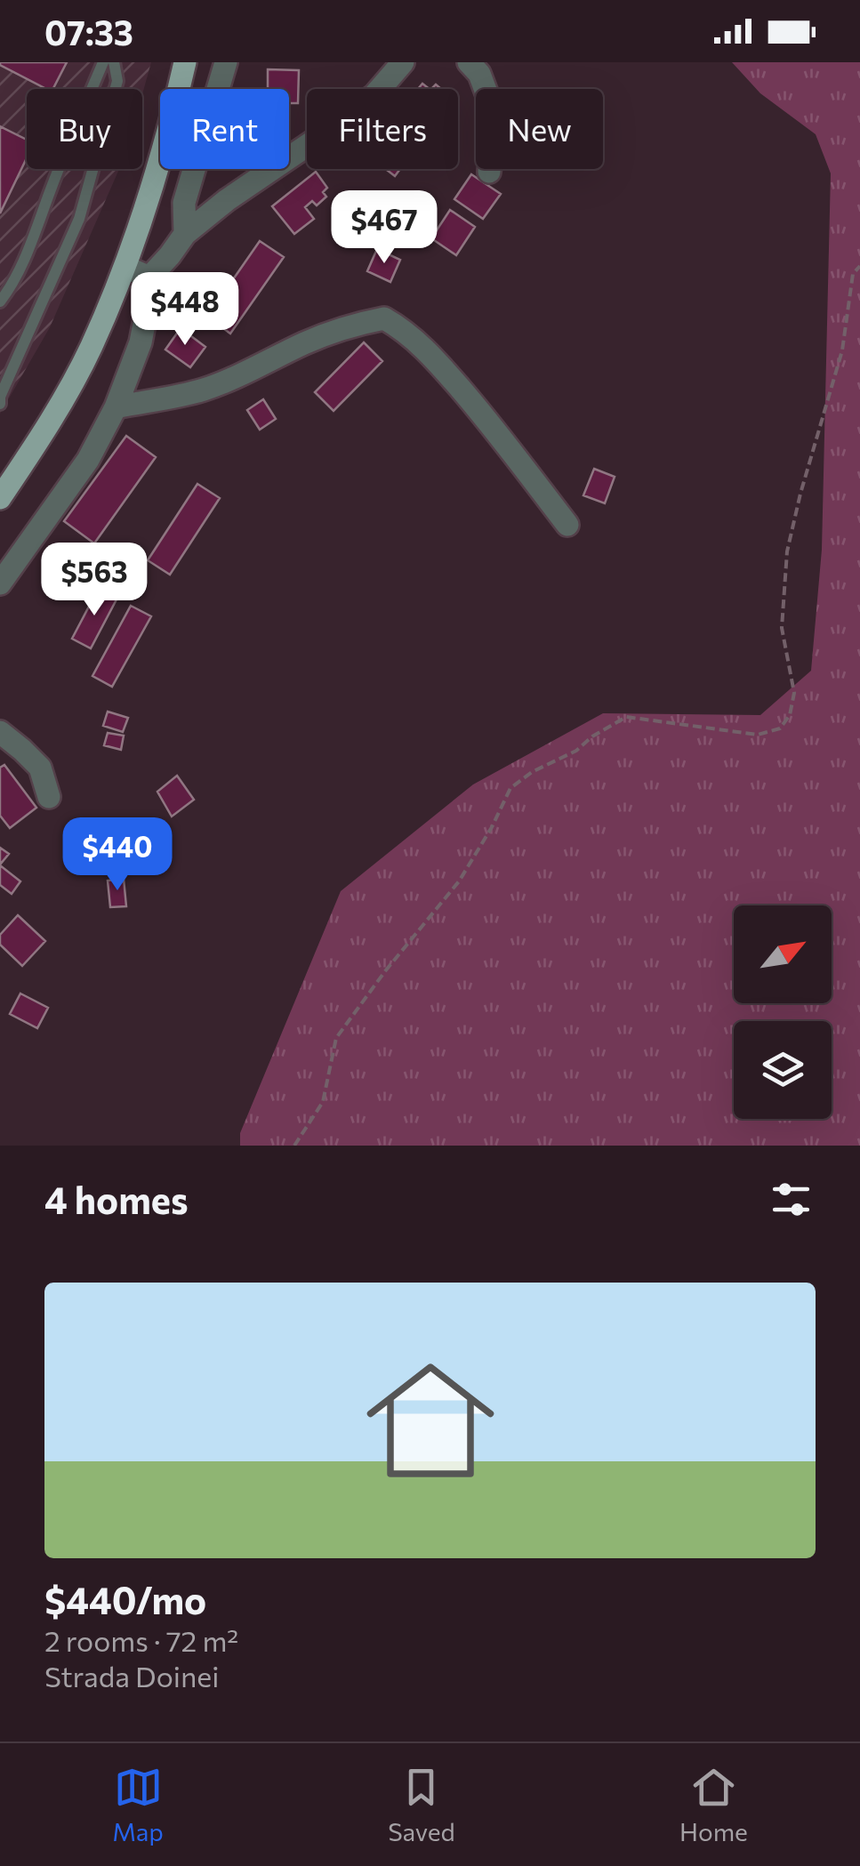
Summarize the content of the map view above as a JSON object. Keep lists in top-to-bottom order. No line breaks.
{"north":"top right","page":{"status":"07:33","chip":["Buy","Rent","Filters","New"],"price":["$467","$448","$563","$440"],"heading":"4 homes","list":[{"name":"$440/mo","note":"2 rooms · 72 m² · Strada Doinei"}],"tabs":["Map","Saved","Home"]}}
